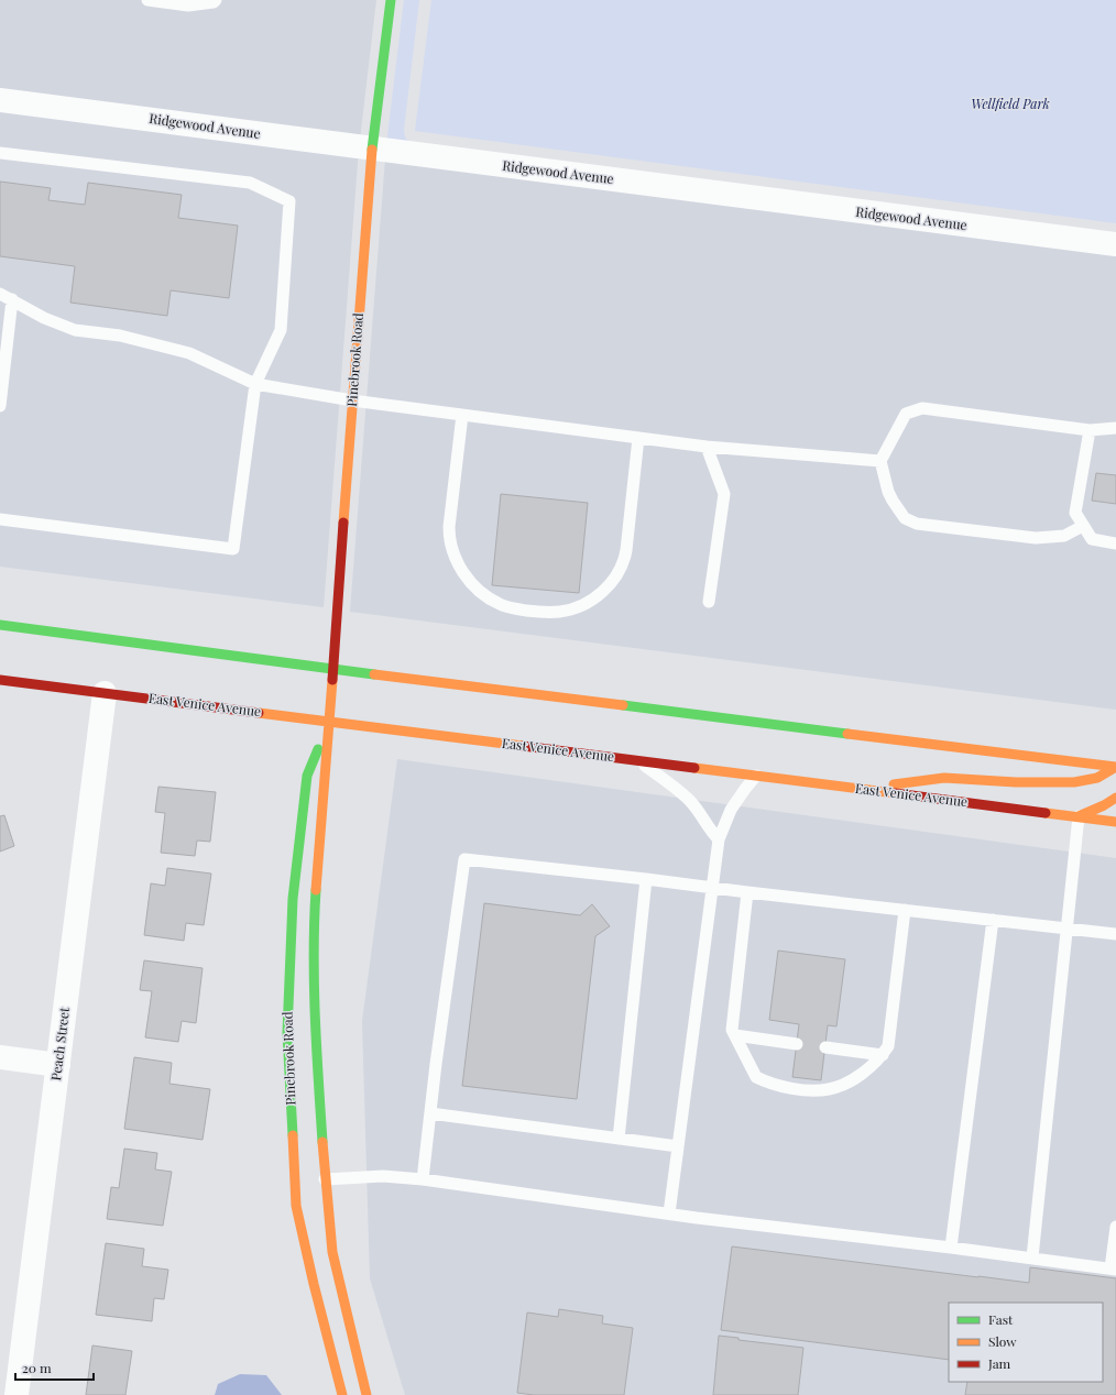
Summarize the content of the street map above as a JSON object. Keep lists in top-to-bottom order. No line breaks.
{"streets":{"main road":["Pinebrook Road","East Venice Avenue"],"street":["Ridgewood Avenue","Peach Street"]},"crossings":[["Ridgewood Avenue","Pinebrook Road"],["Pinebrook Road","East Venice Avenue"],["East Venice Avenue","Peach Street"]],"parks":["Wellfield Park"],"legend":["Fast","Slow","Jam"],"scale_bar":"20 m"}
